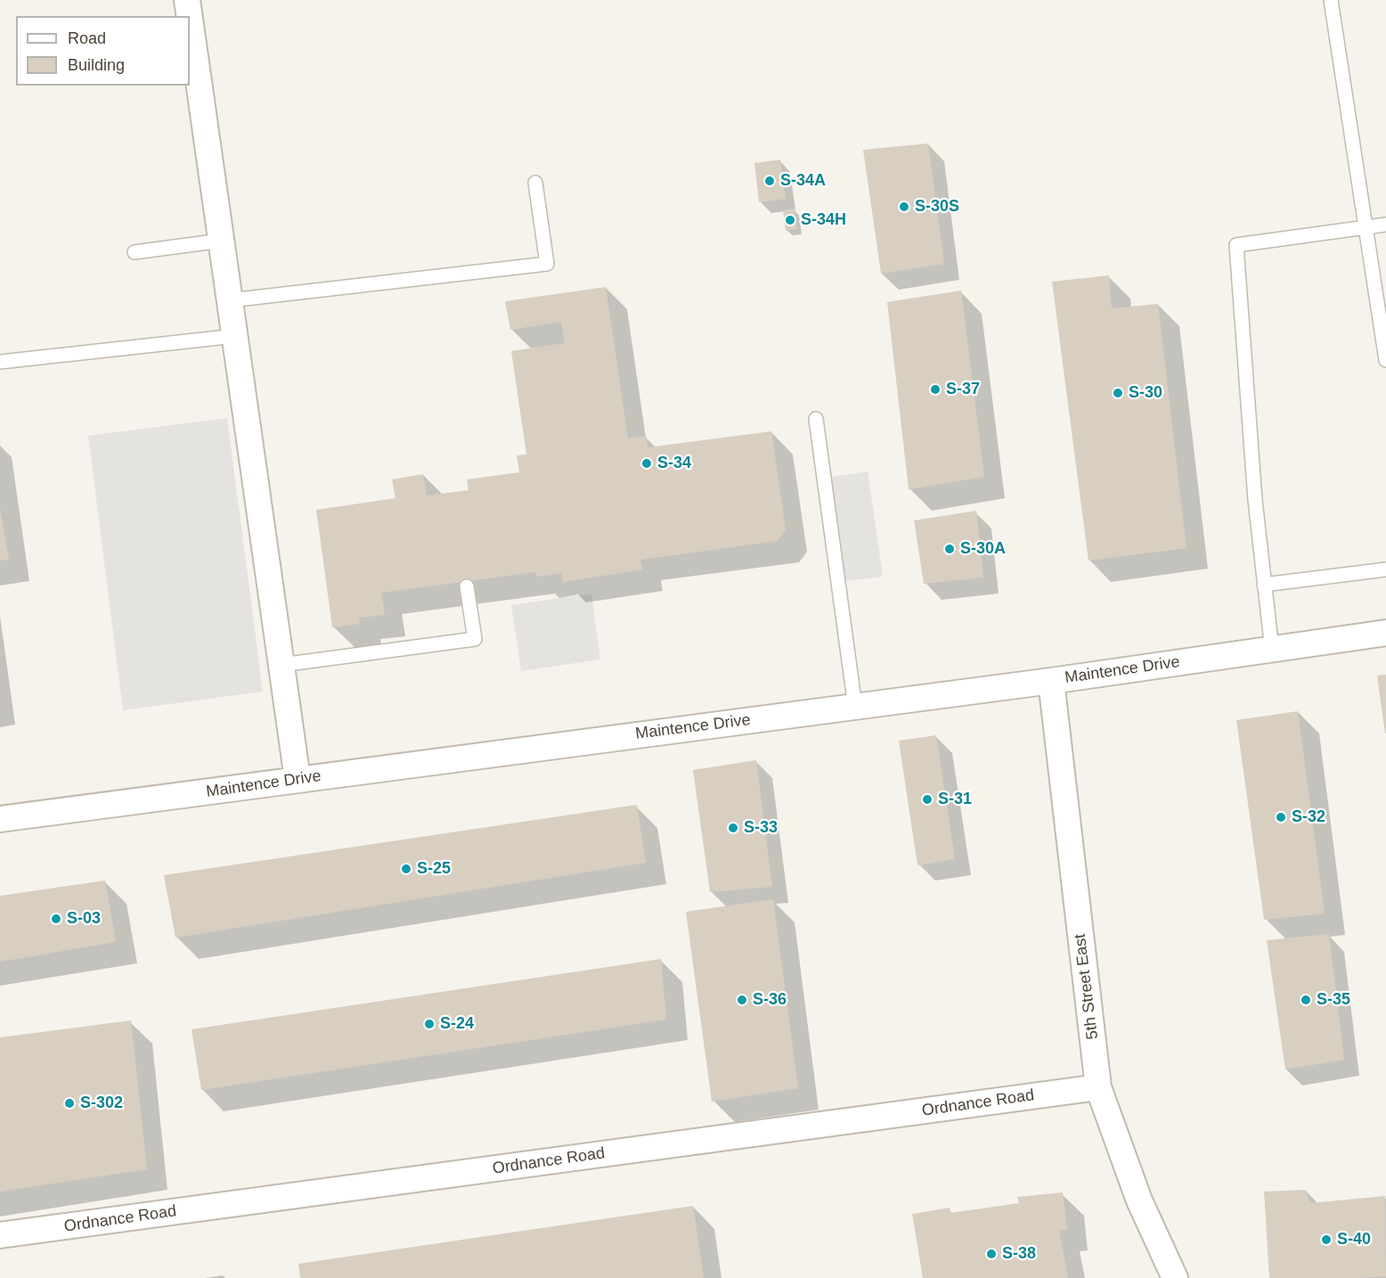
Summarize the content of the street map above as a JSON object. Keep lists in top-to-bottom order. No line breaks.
{"streets":{"street":["Maintence Drive","5th Street East","Ordnance Road"]},"crossings":[["Maintence Drive","5th Street East"],["5th Street East","Ordnance Road"]],"places":["S-34A","S-30S","S-34H","S-37","S-30","S-34","S-30A","S-31","S-32","S-33","S-25","S-03","S-36","S-35","S-24","S-302","S-40","S-38"],"legend":["Road","Building"]}
